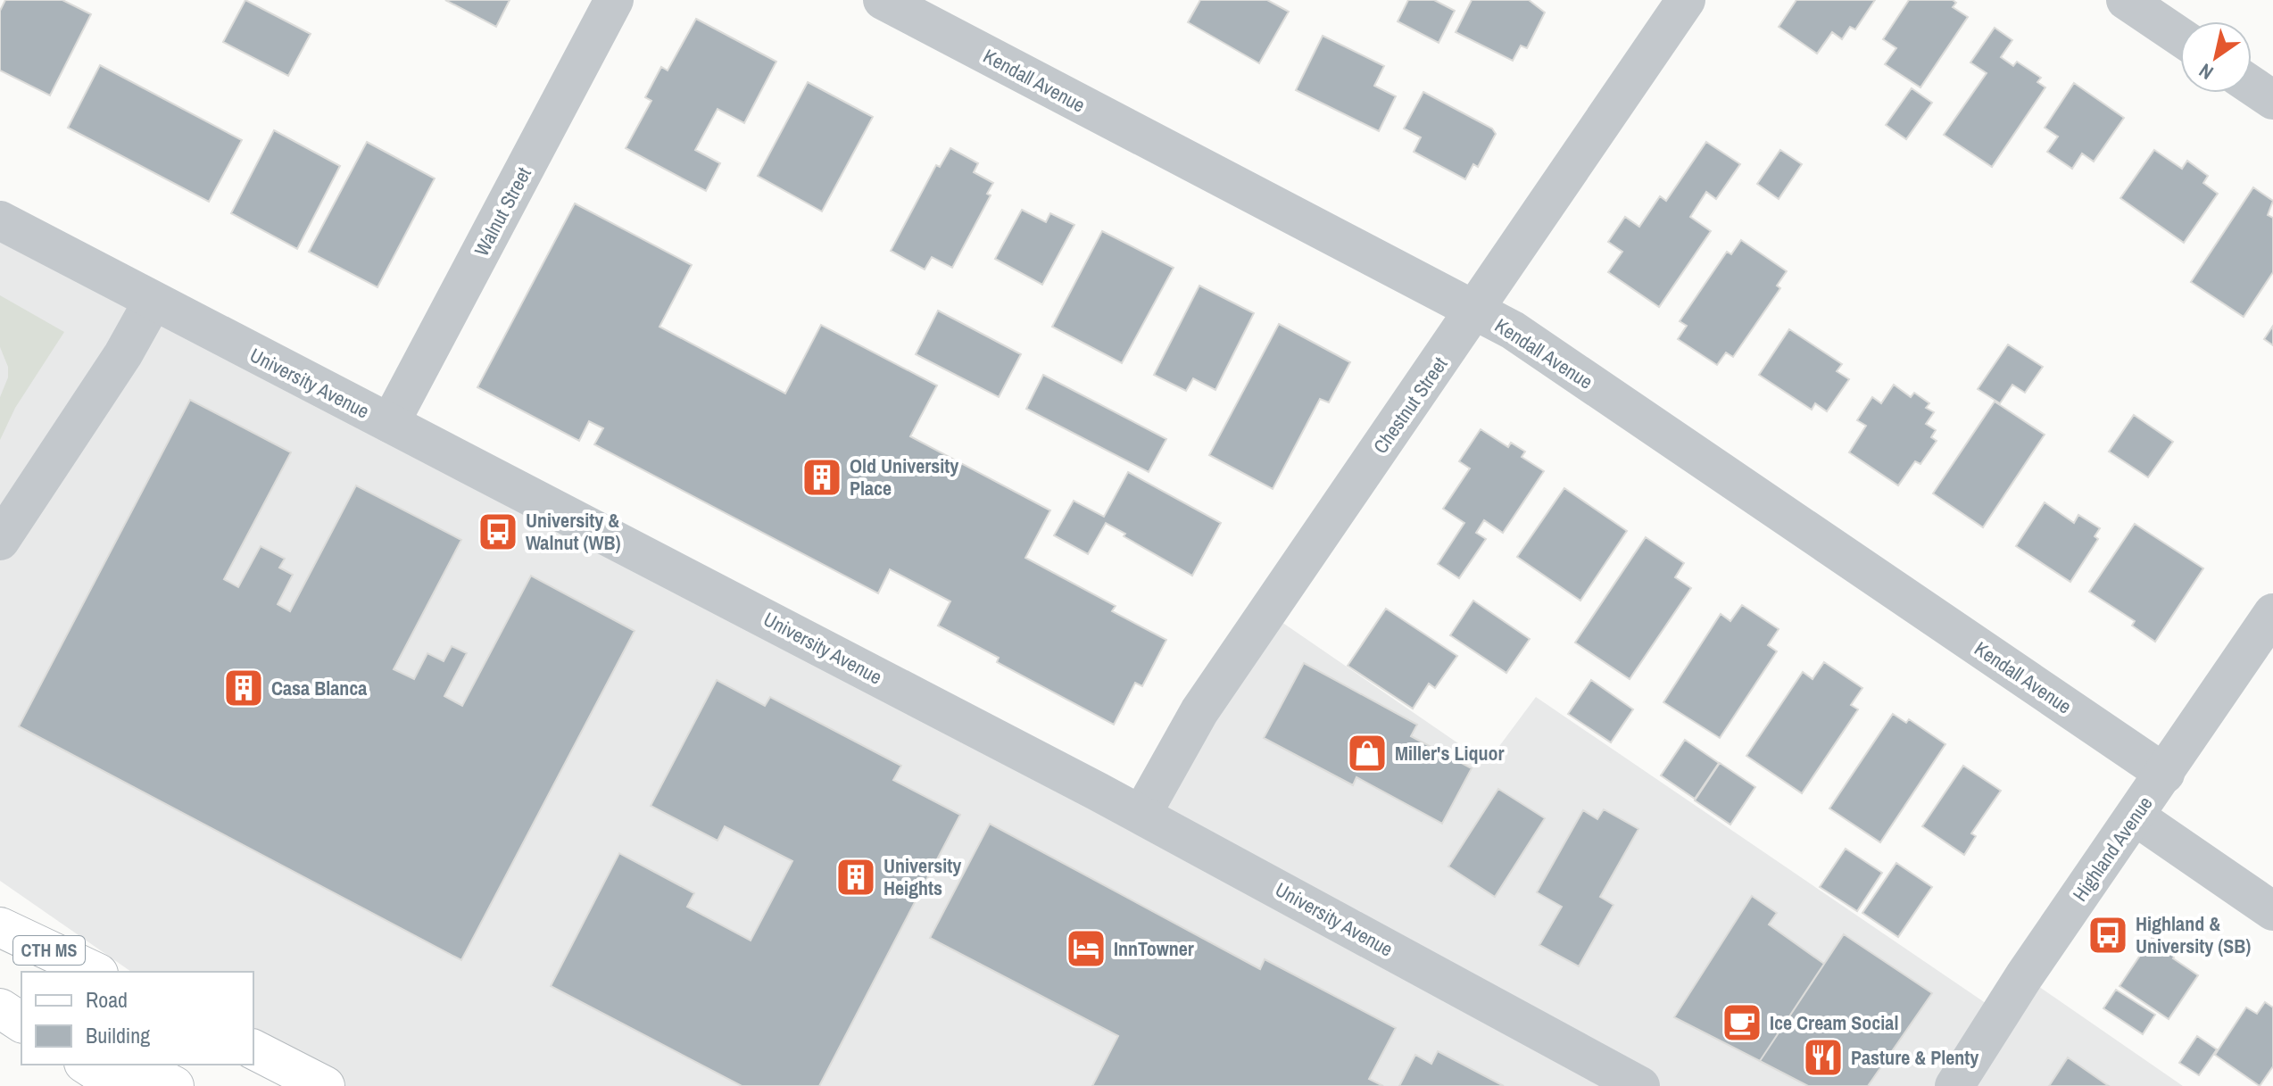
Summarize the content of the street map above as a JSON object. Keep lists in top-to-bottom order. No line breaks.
{"streets":{"main road":["CTH MS"],"street":["Kendall Avenue","Walnut Street","University Avenue","Chestnut Street","Highland Avenue"]},"crossings":[["Kendall Avenue","Chestnut Street"],["Kendall Avenue","Highland Avenue"],["Walnut Street","University Avenue"],["University Avenue","Chestnut Street"]],"places":{"building":["Old University Place","Casa Blanca","University Heights"],"bus stop":["University & Walnut (WB)","Highland & University (SB)"],"shop":["Miller's Liquor"],"hotel":["InnTowner"],"cafe":["Ice Cream Social"],"restaurant":["Pasture & Plenty"]},"legend":["Road","Building"],"north":"bottom left"}
